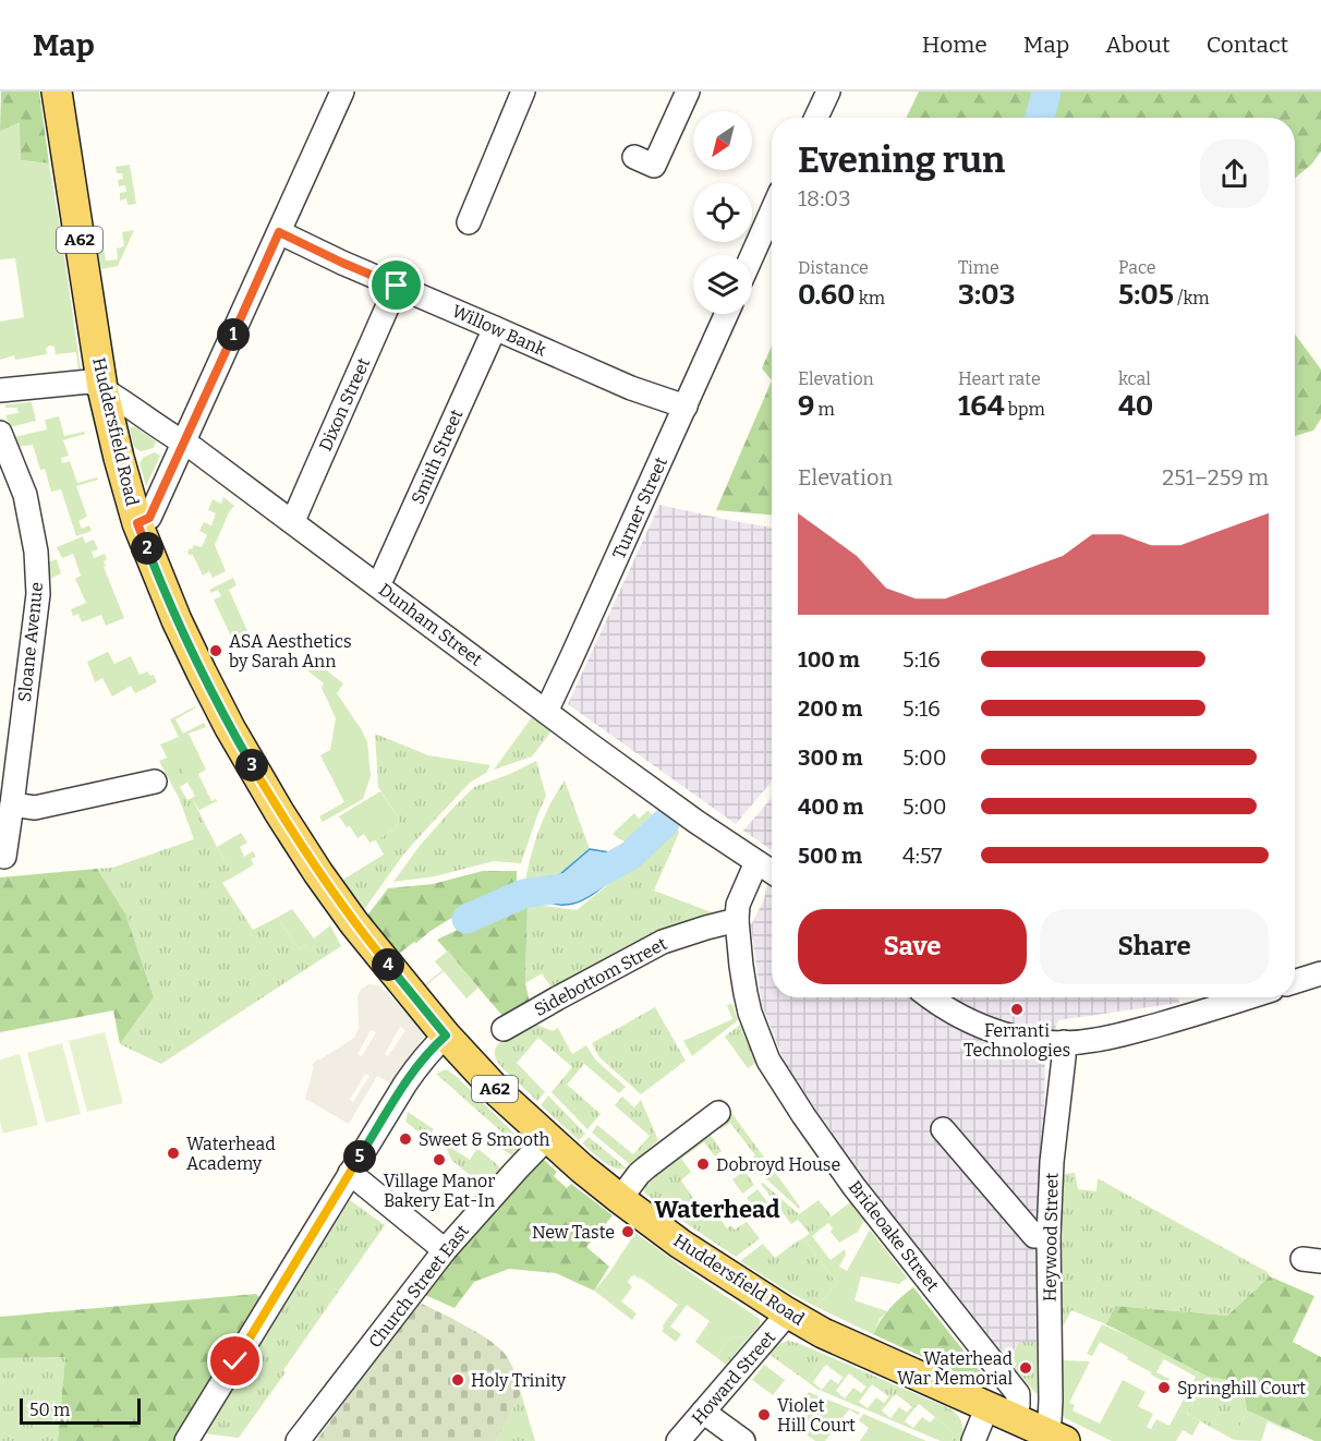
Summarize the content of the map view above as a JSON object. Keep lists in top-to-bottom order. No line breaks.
{"streets":{"main road":["A62","Huddersfield Road"],"street":["Willow Bank","Dixon Street","Smith Street","Turner Street","Dunham Street","Sloane Avenue","Sidebottom Street","Brideoake Street","Heywood Street","Church Street East","Howard Street"]},"crossings":[["Willow Bank","Dixon Street"],["Willow Bank","Smith Street"],["Willow Bank","Turner Street"],["Dixon Street","Dunham Street"],["Huddersfield Road","Dunham Street"],["Huddersfield Road","Brideoake Street"],["Huddersfield Road","Heywood Street"],["Huddersfield Road","Church Street East"],["Huddersfield Road","Howard Street"],["Smith Street","Dunham Street"],["Turner Street","Dunham Street"],["Dunham Street","Brideoake Street"],["Sidebottom Street","Brideoake Street"]],"districts":["Waterhead"],"places":["ASA Aesthetics by Sarah Ann","Ferranti Technologies","Sweet & Smooth","Waterhead Academy","Village Manor Bakery Eat-In","Dobroyd House","New Taste","Waterhead War Memorial","Holy Trinity","Springhill Court","Violet Hill Court"],"scale_bar":"50 m","north":"bottom left","page":{"header":"Map","nav":["Home","Map","About","Contact"],"heading":["Evening run","18:03"],"stats":[["Distance","0.60 km"],["Time","3:03"],["Pace","5:05 /km"],["Elevation","9 m"],["Heart rate","164 bpm"],["kcal","40"]],"pins":["1","2","3","4","5"],"chart":["Elevation","251–259 m"],"list":[{"name":"100 m","note":"5:16"},{"name":"200 m","note":"5:16"},{"name":"300 m","note":"5:00"},{"name":"400 m","note":"5:00"},{"name":"500 m","note":"4:57"}],"buttons":["Save","Share"],"scale":"50 m"}}
